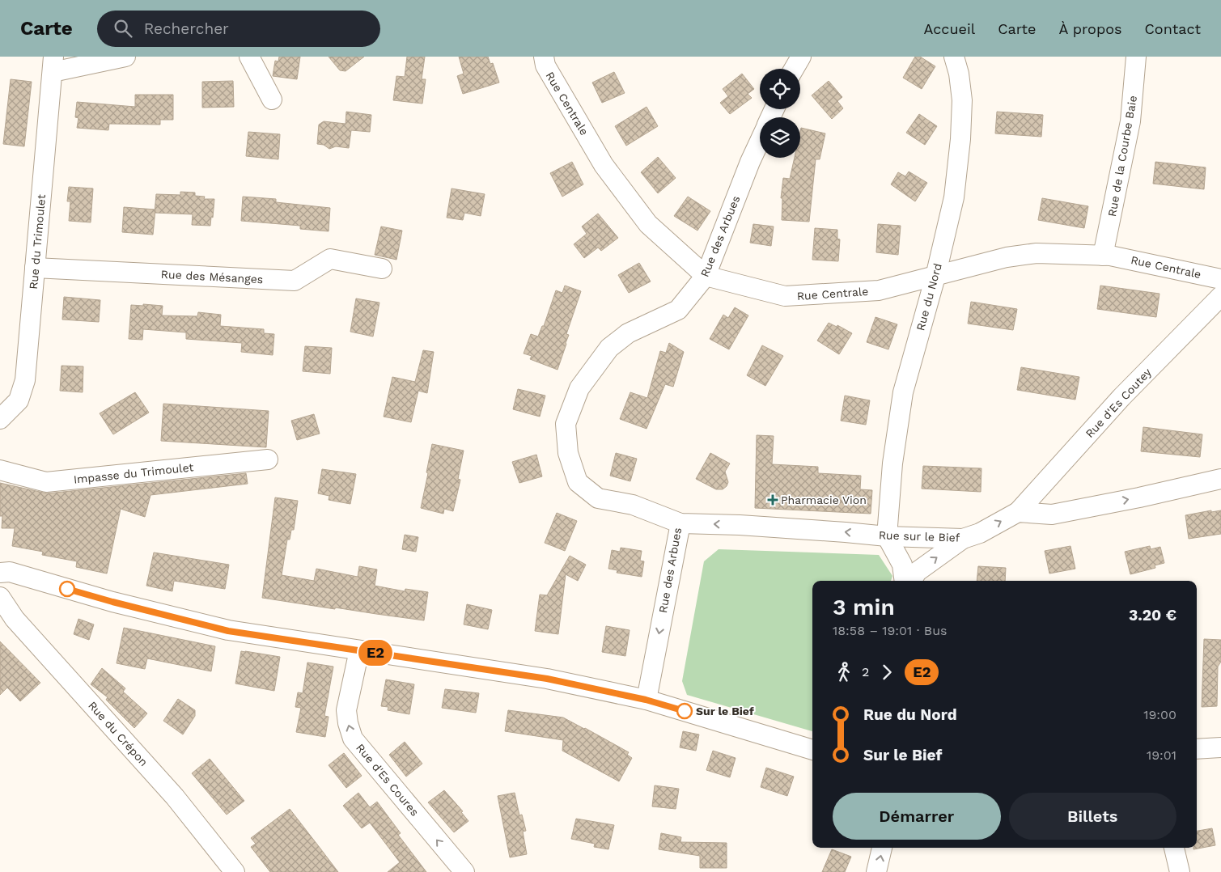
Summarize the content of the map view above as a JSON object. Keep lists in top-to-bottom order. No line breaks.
{"streets":{"street":["Rue Centrale","Rue de la Courbe Baie","Rue des Arbues","Rue du Trimoulet","Rue des Mésanges","Rue du Nord","Rue d'Es Coutey","Impasse du Trimoulet","Rue sur le Bief","Rue du Crépon","Rue d'Es Coures"]},"crossings":[["Rue Centrale","Rue de la Courbe Baie"],["Rue Centrale","Rue des Arbues"],["Rue Centrale","Rue du Nord"],["Rue des Arbues","Rue sur le Bief"],["Rue du Trimoulet","Rue des Mésanges"],["Rue du Nord","Rue sur le Bief"],["Rue d'Es Coutey","Rue sur le Bief"]],"one_way":["Rue d'Es Coures"],"places":{"health":["Pharmacie Vion"],"other":["Sur le Bief"]},"lines":["bus line E2"],"page":{"header":"Carte","search":"Rechercher","nav":["Accueil","Carte","À propos","Contact"],"on_map":"E2","heading":["3 min","18:58 – 19:01 · Bus","3.20 €"],"legs":["2","E2"],"list":[{"name":"Rue du Nord","value":"19:00"},{"name":"Sur le Bief","value":"19:01"}],"buttons":["Démarrer","Billets"]}}
